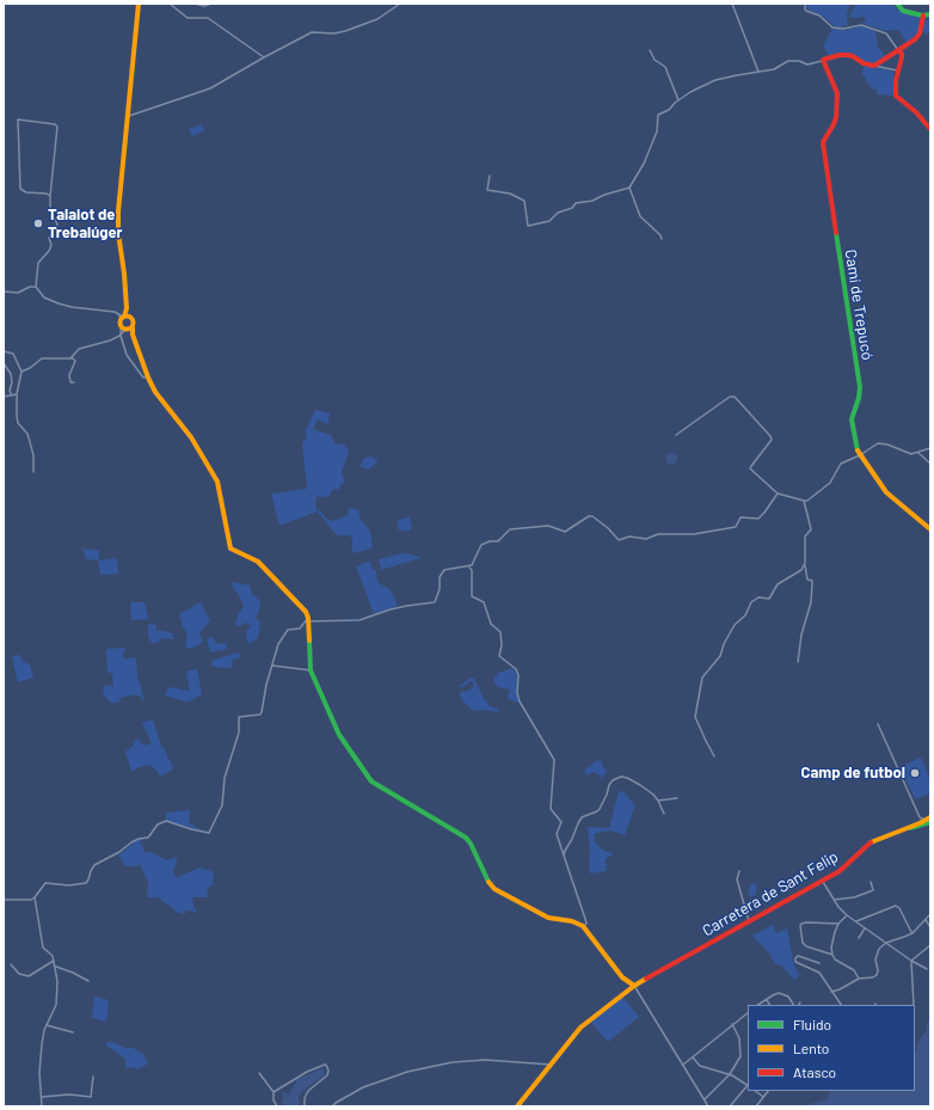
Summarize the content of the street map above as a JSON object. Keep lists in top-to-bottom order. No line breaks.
{"streets":{"main road":["Camí de Trepucó","Carretera de Sant Felip"]},"places":["Talaiot de Trebalúger","Camp de futbol"],"legend":["Fluido","Lento","Atasco"]}
